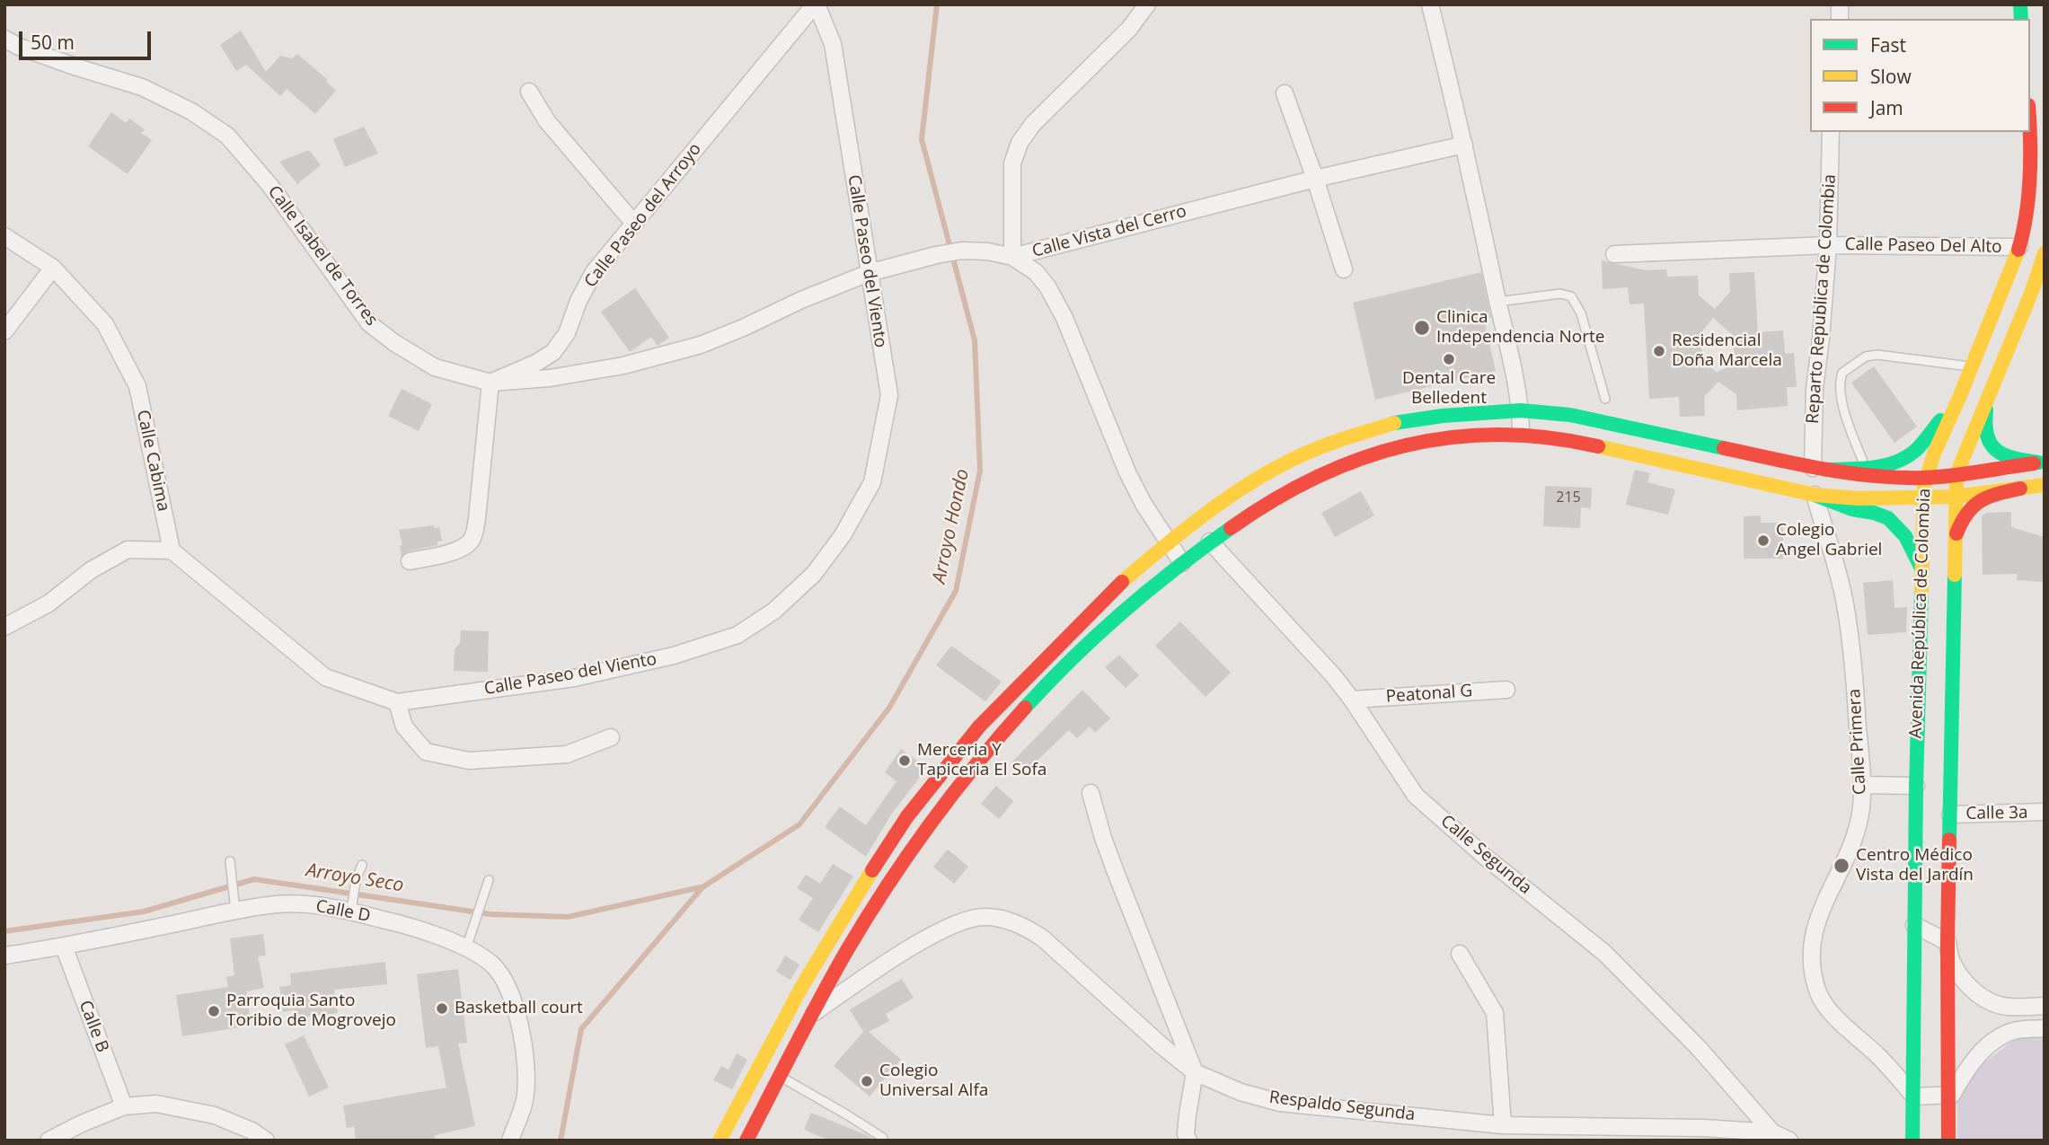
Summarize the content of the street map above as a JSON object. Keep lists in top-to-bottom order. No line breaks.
{"streets":{"main road":["Avenida República de Colombia"],"street":["Calle Paseo del Arroyo","Calle Vista del Cerro","Calle Paseo Del Alto","Calle Isabel de Torres","Calle Paseo del Viento","Reparto Republica de Colombia","Calle Cabima","Peatonal G","Calle Primera","Calle 3a","Calle Segunda","Calle D","Calle B","Respaldo Segunda"]},"crossings":[["Calle Paseo del Arroyo","Calle Isabel de Torres"],["Calle Paseo del Arroyo","Calle Paseo del Viento"],["Calle Vista del Cerro","Calle Isabel de Torres"],["Calle Paseo Del Alto","Reparto Republica de Colombia"],["Calle Paseo Del Alto","Avenida República de Colombia"],["Calle Isabel de Torres","Calle Paseo del Viento"],["Calle Paseo del Viento","Calle Cabima"],["Avenida República de Colombia","Calle Primera"],["Avenida República de Colombia","Calle 3a"],["Peatonal G","Calle Segunda"],["Calle Segunda","Respaldo Segunda"],["Calle D","Calle B"]],"water":["Arroyo Hondo","Arroyo Seco"],"places":["Clinica Independencia Norte","Residencial Doña Marcela","Dental Care Belledent","Colegio Angel Gabriel","Merceria Y Tapiceria El Sofa","Centro Médico Vista del Jardín","Basketball court","Parroquia Santo Toribio de Mogrovejo","Colegio Universal Alfa"],"house_numbers":["215"],"legend":["Fast","Slow","Jam"],"scale_bar":"50 m"}
